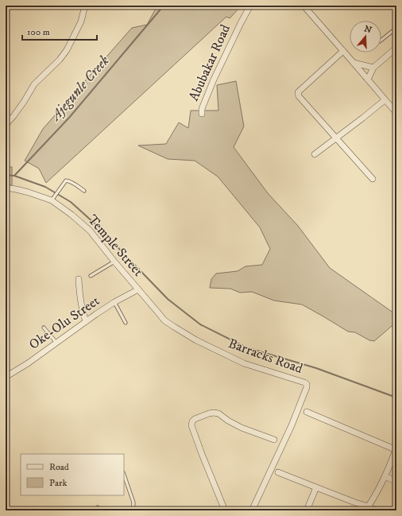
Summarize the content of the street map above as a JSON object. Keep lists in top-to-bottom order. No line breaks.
{"streets":{"street":["Abubakar Road","Temple Street","Oke-Olu Street","Barracks Road"]},"crossings":[["Temple Street","Oke-Olu Street"],["Temple Street","Barracks Road"],["Oke-Olu Street","Barracks Road"]],"water":["Ajegunle Creek"],"legend":["Road","Park"],"scale_bar":"100 m","north":"top"}
